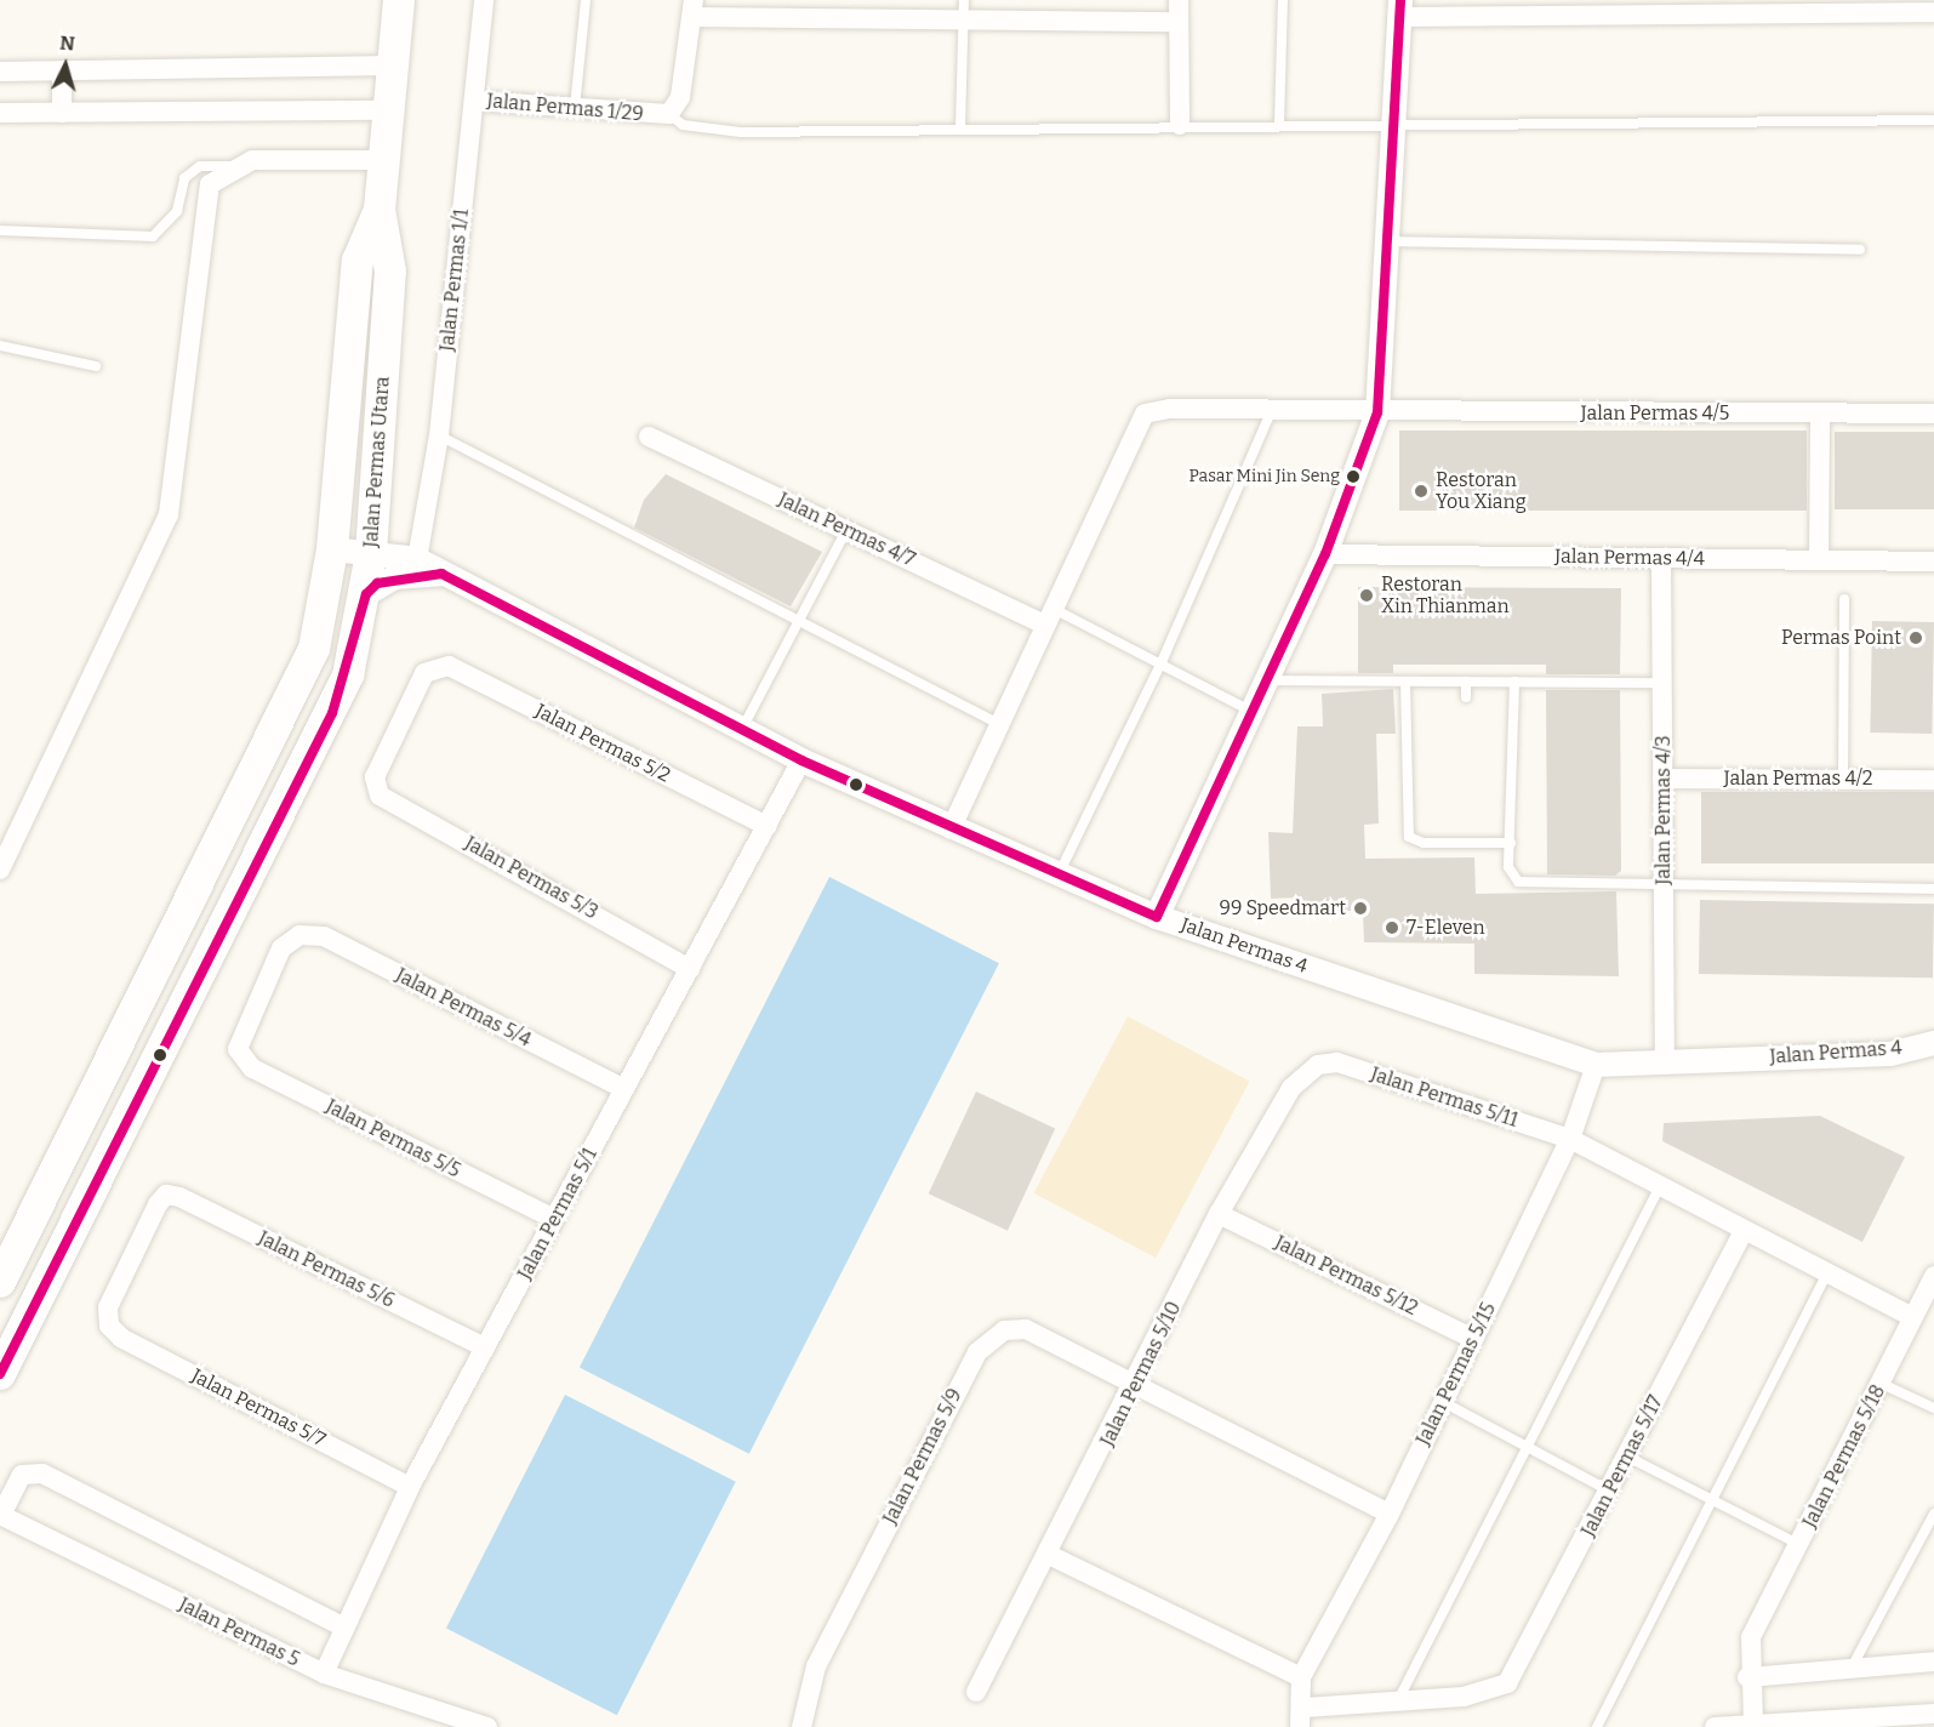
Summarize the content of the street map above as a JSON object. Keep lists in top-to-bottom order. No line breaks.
{"streets":{"main road":["Jalan Permas Utara"],"street":["Jalan Permas 1/29","Jalan Permas 1/1","Jalan Permas 4/5","Jalan Permas 4/7","Jalan Permas 4/4","Jalan Permas 5/2","Jalan Permas 4/2","Jalan Permas 4/3","Jalan Permas 5/3","Jalan Permas 4","Jalan Permas 5/4","Jalan Permas 5/11","Jalan Permas 5/5","Jalan Permas 5/1","Jalan Permas 5/6","Jalan Permas 5/12","Jalan Permas 5/10","Jalan Permas 5/15","Jalan Permas 5/7","Jalan Permas 5/9","Jalan Permas 5/18","Jalan Permas 5/17","Jalan Permas 5"]},"crossings":[["Jalan Permas 1/29","Jalan Permas 1/1"],["Jalan Permas 1/1","Jalan Permas 4"],["Jalan Permas 4/5","Jalan Permas 4/7"],["Jalan Permas Utara","Jalan Permas 4"],["Jalan Permas 4/4","Jalan Permas 4/3"],["Jalan Permas 5/2","Jalan Permas 5/3"],["Jalan Permas 5/2","Jalan Permas 5/1"],["Jalan Permas 4/2","Jalan Permas 4/3"],["Jalan Permas 4/3","Jalan Permas 4"],["Jalan Permas 5/3","Jalan Permas 5/1"],["Jalan Permas 4","Jalan Permas 5/1"],["Jalan Permas 4","Jalan Permas 5/15"],["Jalan Permas 5/4","Jalan Permas 5/5"],["Jalan Permas 5/4","Jalan Permas 5/1"],["Jalan Permas 5/11","Jalan Permas 5/10"],["Jalan Permas 5/11","Jalan Permas 5/15"],["Jalan Permas 5/11","Jalan Permas 5/18"],["Jalan Permas 5/11","Jalan Permas 5/17"],["Jalan Permas 5/5","Jalan Permas 5/1"],["Jalan Permas 5/1","Jalan Permas 5/6"],["Jalan Permas 5/1","Jalan Permas 5/7"],["Jalan Permas 5/1","Jalan Permas 5"],["Jalan Permas 5/6","Jalan Permas 5/7"],["Jalan Permas 5/12","Jalan Permas 5/10"],["Jalan Permas 5/12","Jalan Permas 5/15"],["Jalan Permas 5/10","Jalan Permas 5/9"]],"places":["Pasar Mini Jin Seng","Restoran You Xiang","Restoran Xin Thianman","Permas Point","99 Speedmart","7-Eleven"],"north":"top"}
